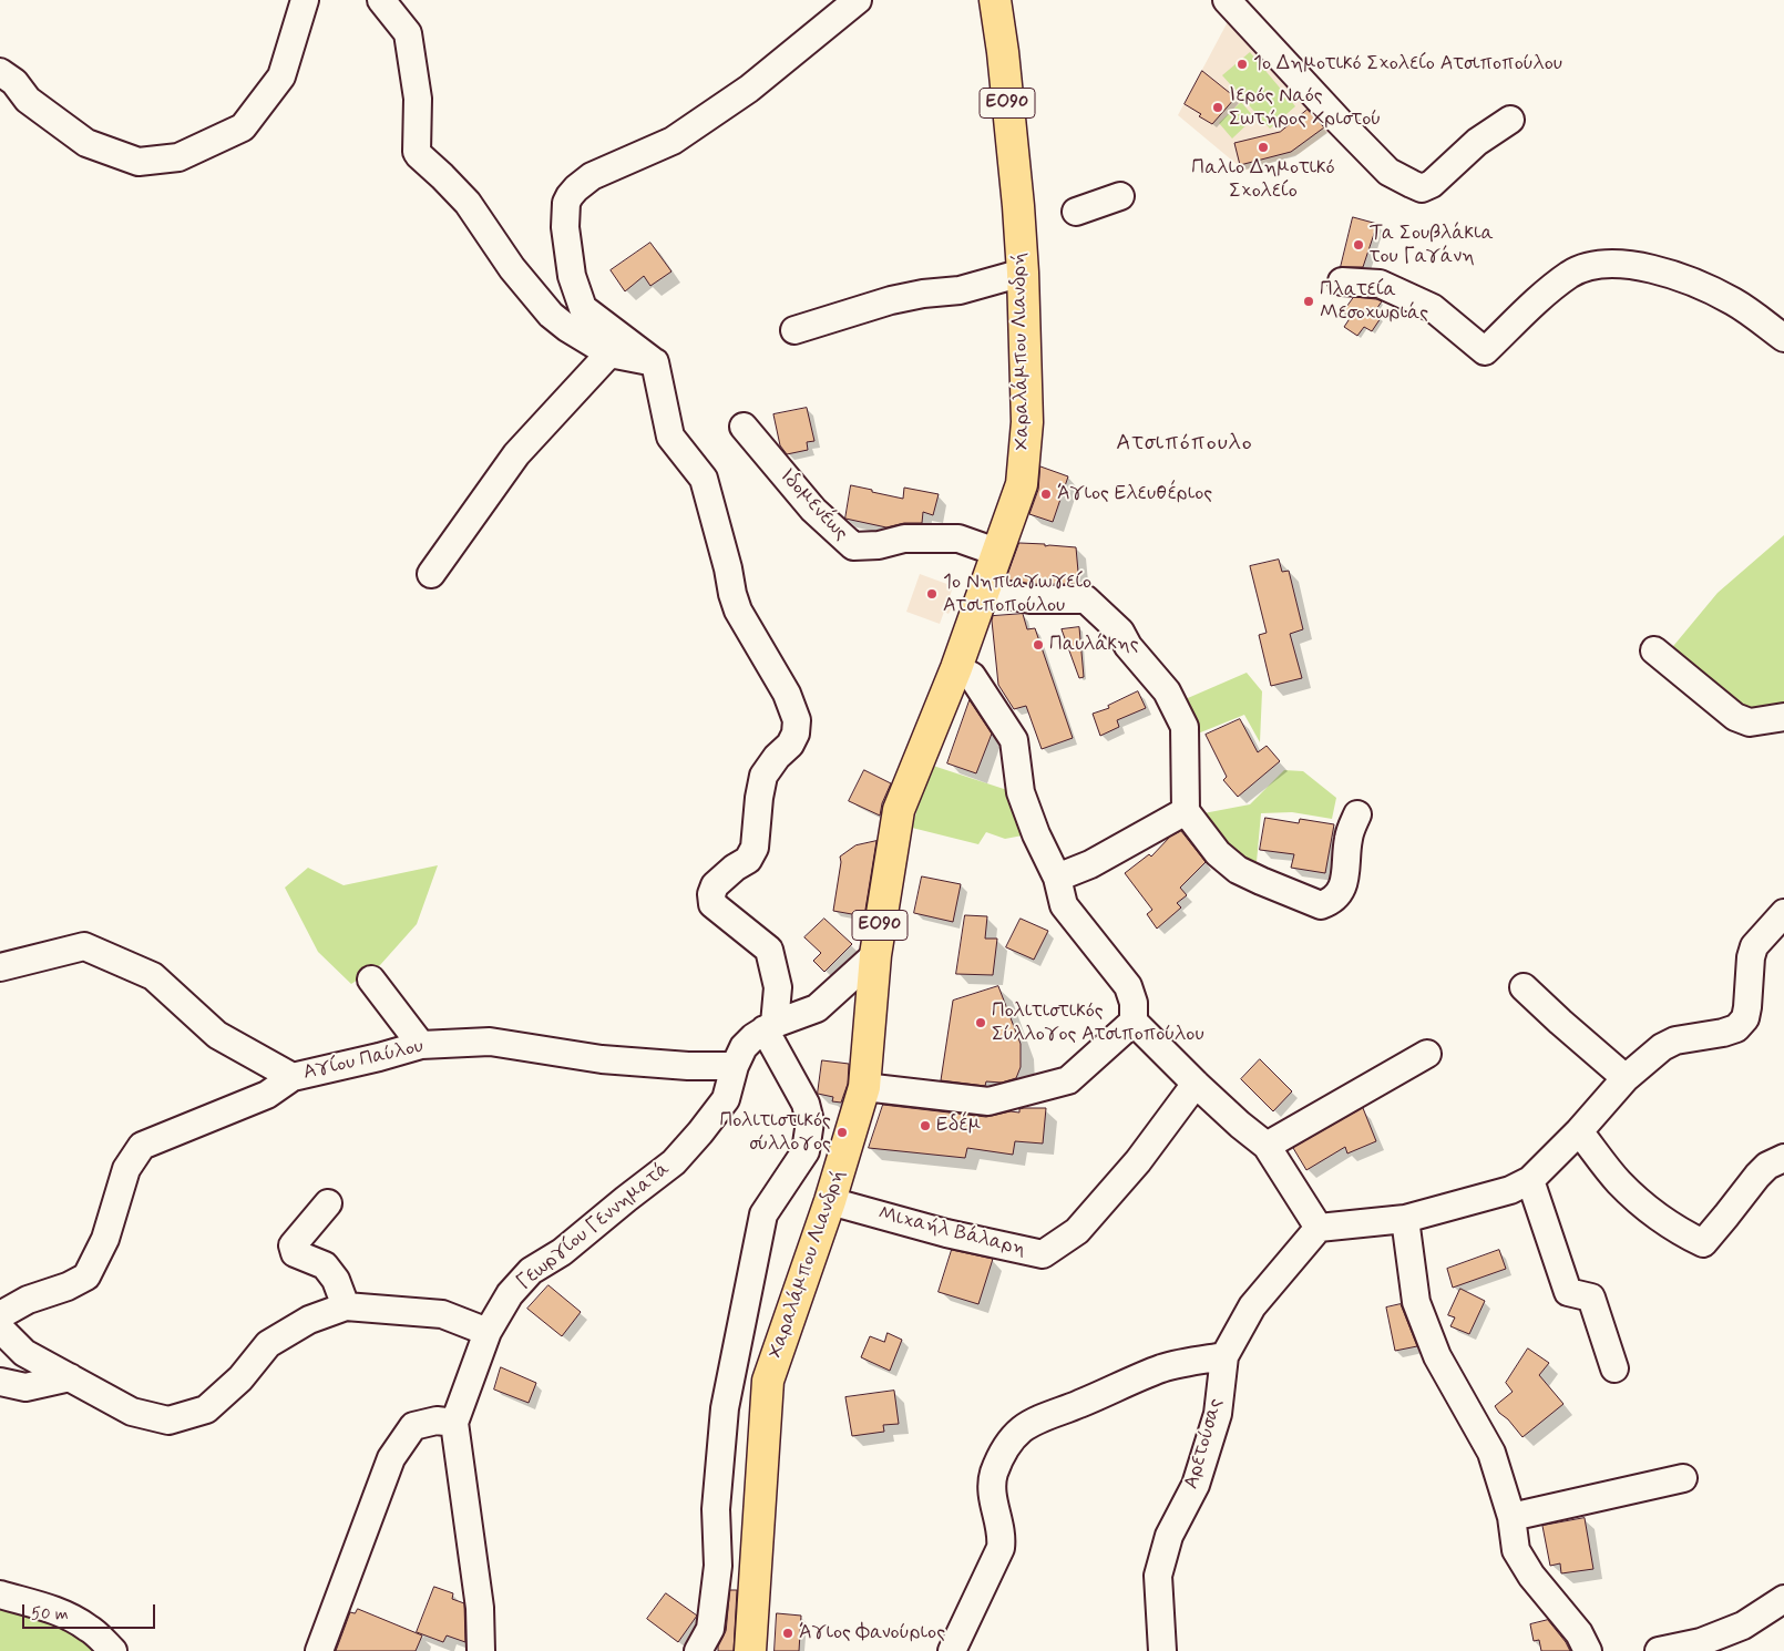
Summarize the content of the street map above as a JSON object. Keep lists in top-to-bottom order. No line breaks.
{"streets":{"main road":["ΕΟ90","Χαραλάμπου Λιανδρή"],"street":["Ιδομενέως","Αγίου Παύλου","Γεωργίου Γεννηματά","Μιχαήλ Βάλαρη","Αρετούσας"]},"crossings":[["Χαραλάμπου Λιανδρή","Ιδομενέως"],["Χαραλάμπου Λιανδρή","Γεωργίου Γεννηματά"],["Χαραλάμπου Λιανδρή","Μιχαήλ Βάλαρη"],["Αγίου Παύλου","Γεωργίου Γεννηματά"]],"districts":["Ατσιπόπουλο"],"places":["1ο Δημοτικό Σχολείο Ατσιποπούλου","Ιερός Ναός Σωτήρος Χριστού","Παλιο Δημοτικό Σχολείο","Τα Σουβλάκια του Γαγάνη","Πλατεία Μεσοχωριάς","Άγιος Ελευθέριος","1ο Νηπιαγωγείο Ατσιποπούλου","Παυλάκης","Πολιτιστικός Σύλλογος Ατσιποπούλου","Εδέμ","Πολιτιστικός σύλλογος","Άγιος Φανούριος"],"scale_bar":"50 m"}
